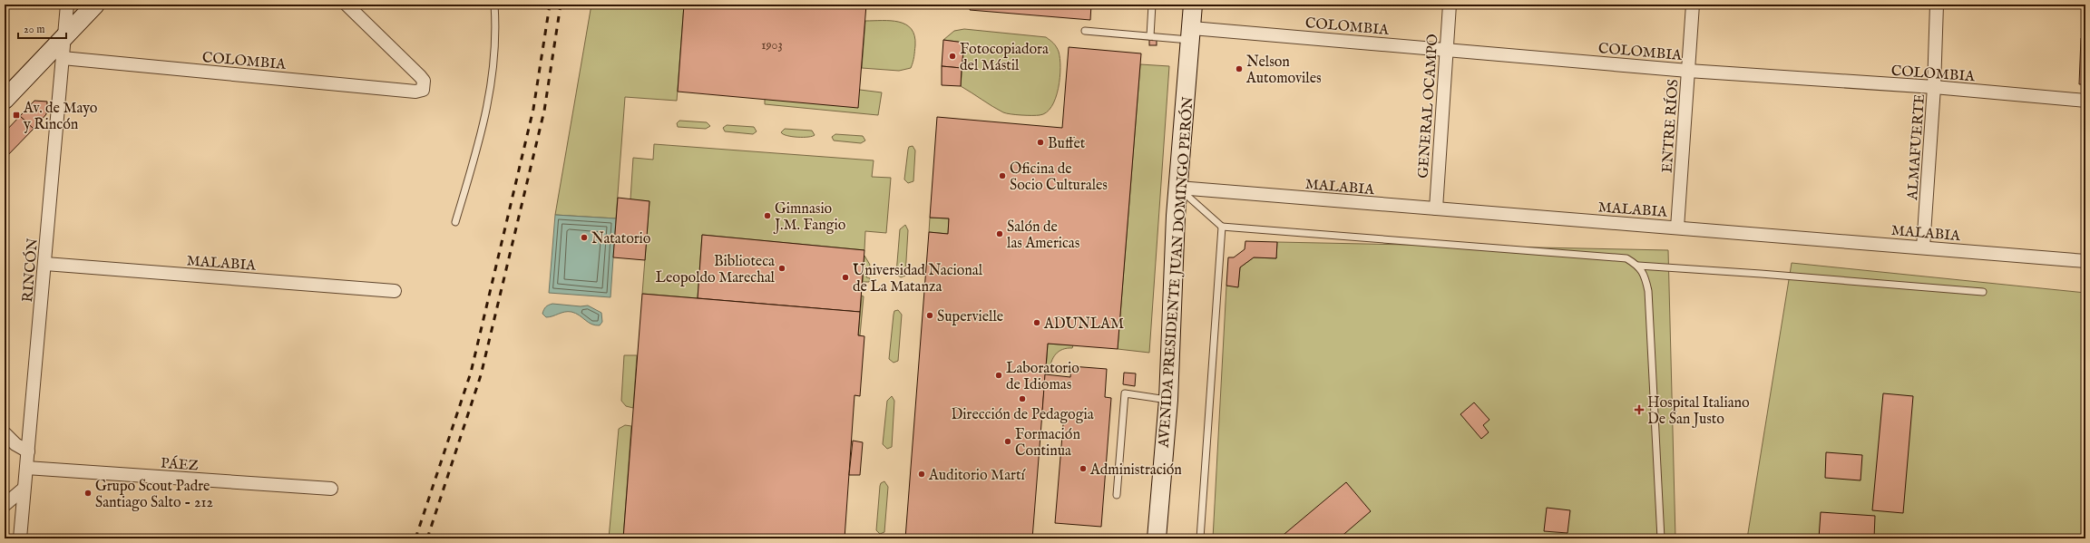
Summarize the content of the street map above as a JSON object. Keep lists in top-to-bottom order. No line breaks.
{"streets":{"main road":["AVENIDA PRESIDENTE JUAN DOMINGO PERÓN"],"street":["COLOMBIA","GENERAL OCAMPO","ENTRE RÍOS","ALMAFUERTE","MALABIA","RINCÓN","PÁEZ"]},"crossings":[["COLOMBIA","GENERAL OCAMPO"],["COLOMBIA","ENTRE RÍOS"],["COLOMBIA","ALMAFUERTE"],["COLOMBIA","RINCÓN"],["COLOMBIA","AVENIDA PRESIDENTE JUAN DOMINGO PERÓN"],["GENERAL OCAMPO","MALABIA"],["ENTRE RÍOS","MALABIA"],["ALMAFUERTE","MALABIA"],["MALABIA","RINCÓN"],["MALABIA","AVENIDA PRESIDENTE JUAN DOMINGO PERÓN"],["RINCÓN","PÁEZ"]],"places":{"other":["Fotocopiadora del Mástil","Nelson Automoviles","Buffet","Oficina de Socio Culturales","Gimnasio J.M. Fangio","Salón de las Americas","Natatorio","Biblioteca Leopoldo Marechal","Universidad Nacional de La Matanza","Supervielle","ADUNLAM","Laboratorio de Idiomas","Dirección de Pedagogia","Formación Continua","Administración","Auditorio Martí","Grupo Scout Padre Santiago Salto - 212"],"transit":["Av. de Mayo y Rincón"],"health":["Hospital Italiano De San Justo"]},"house_numbers":["1903"],"scale_bar":"20 m"}
